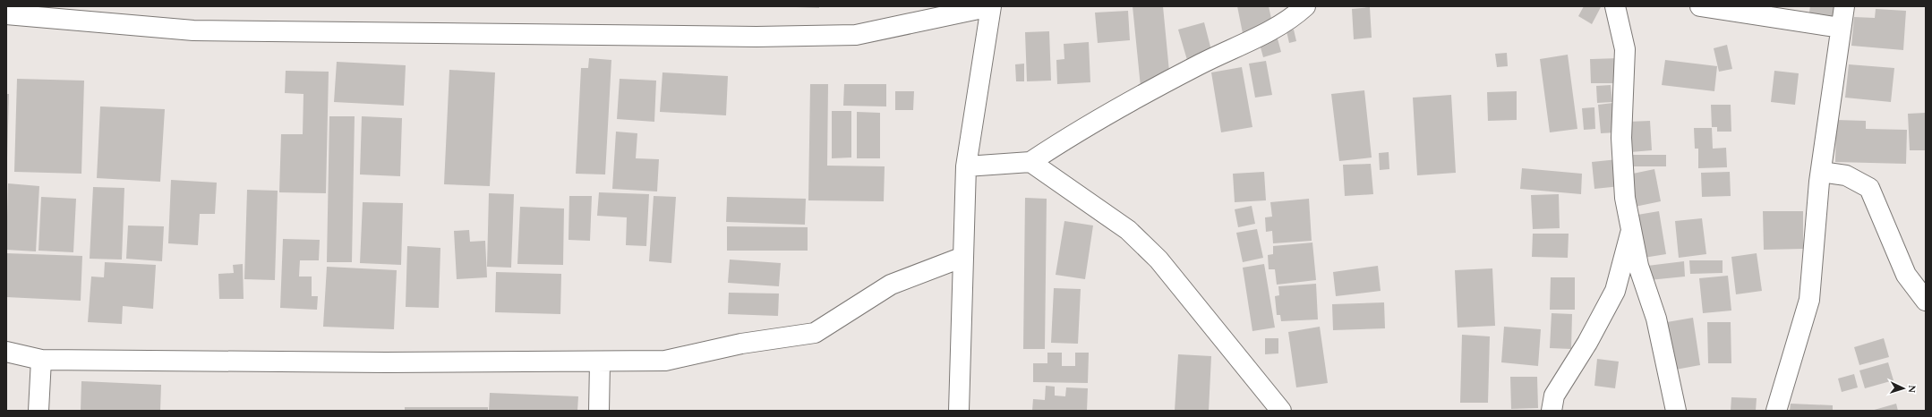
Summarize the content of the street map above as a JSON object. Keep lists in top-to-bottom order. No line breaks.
{"north":"right"}
